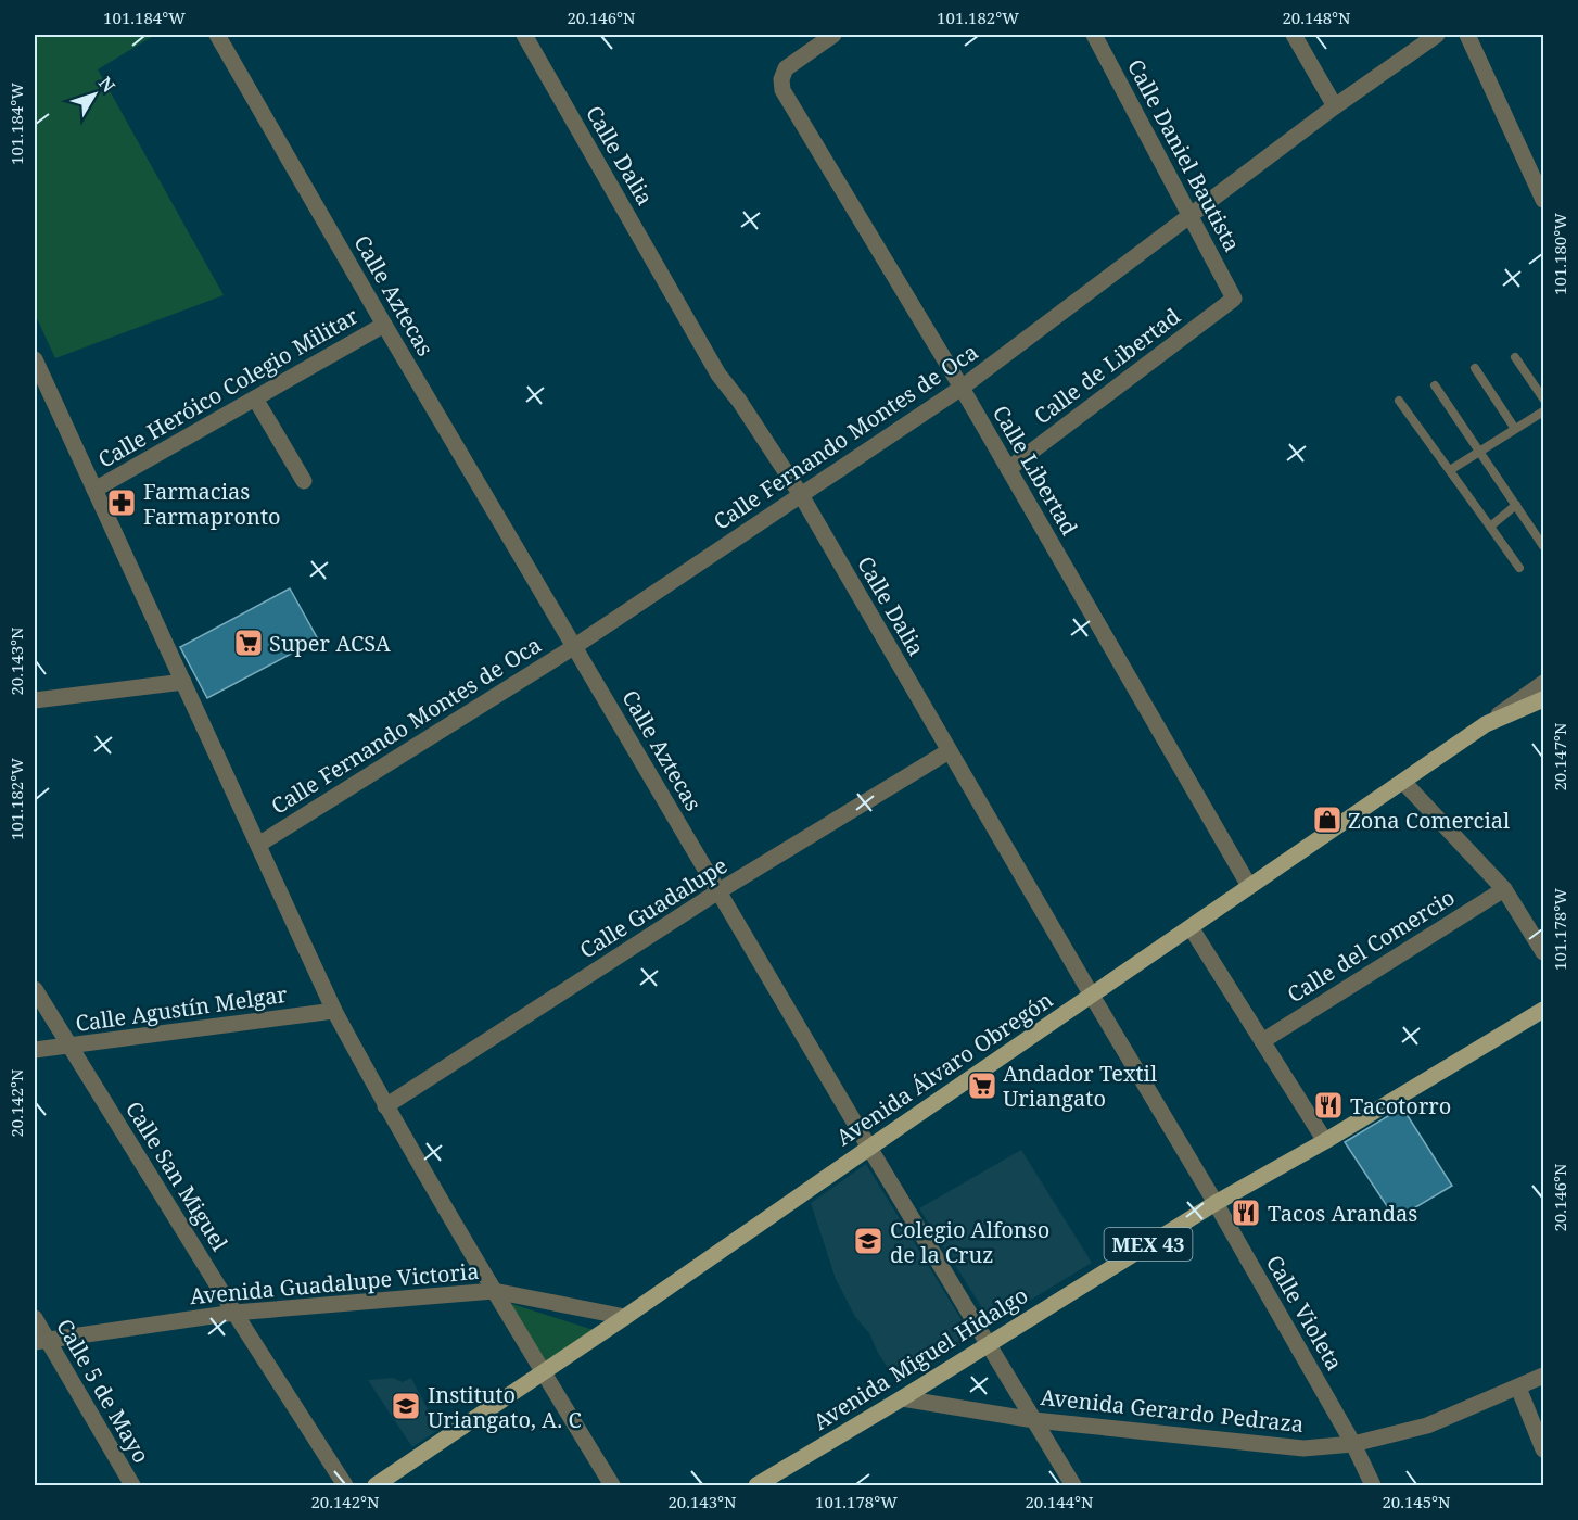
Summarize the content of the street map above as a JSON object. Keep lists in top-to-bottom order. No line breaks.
{"streets":{"main road":["Avenida Álvaro Obregón","MEX 43","Avenida Miguel Hidalgo"],"street":["Calle Dalia","Calle Daniel Bautista","Calle Aztecas","Calle de Libertad","Calle Heróico Colegio Militar","Calle Fernando Montes de Oca","Calle Libertad","Calle Guadalupe","Calle del Comercio","Calle Agustín Melgar","Calle San Miguel","Avenida Guadalupe Victoria","Calle Violeta","Calle 5 de Mayo","Avenida Gerardo Pedraza"]},"crossings":[["Calle Dalia","Calle Fernando Montes de Oca"],["Calle Dalia","Calle Guadalupe"],["Calle Dalia","Avenida Álvaro Obregón"],["Calle Dalia","Calle Violeta"],["Calle Dalia","Avenida Miguel Hidalgo"],["Calle Daniel Bautista","Calle de Libertad"],["Calle Daniel Bautista","Calle Fernando Montes de Oca"],["Calle Aztecas","Calle Heróico Colegio Militar"],["Calle Aztecas","Calle Fernando Montes de Oca"],["Calle Aztecas","Calle Guadalupe"],["Calle Aztecas","Avenida Álvaro Obregón"],["Calle Aztecas","Avenida Miguel Hidalgo"],["Calle Aztecas","Avenida Gerardo Pedraza"],["Calle de Libertad","Calle Libertad"],["Calle Fernando Montes de Oca","Calle Libertad"],["Calle Libertad","Avenida Álvaro Obregón"],["Calle Agustín Melgar","Calle San Miguel"],["Avenida Álvaro Obregón","Avenida Guadalupe Victoria"],["Calle San Miguel","Avenida Guadalupe Victoria"],["Avenida Guadalupe Victoria","Calle 5 de Mayo"],["Calle Violeta","Avenida Miguel Hidalgo"],["Calle Violeta","Avenida Gerardo Pedraza"],["Avenida Miguel Hidalgo","Avenida Gerardo Pedraza"]],"places":{"pharmacy":["Farmacias Farmapronto"],"supermarket":["Super ACSA","Andador Textil Uriangato"],"shop":["Zona Comercial"],"restaurant":["Tacotorro","Tacos Arandas"],"school or university":["Colegio Alfonso de la Cruz","Instituto Uriangato, A. C"]},"north":"top right","coordinates":["101.184°W","20.146°N","101.182°W","20.148°N","101.180°W","20.143°N","20.147°N","101.178°W","20.142°N","20.144°N","20.145°N"]}
